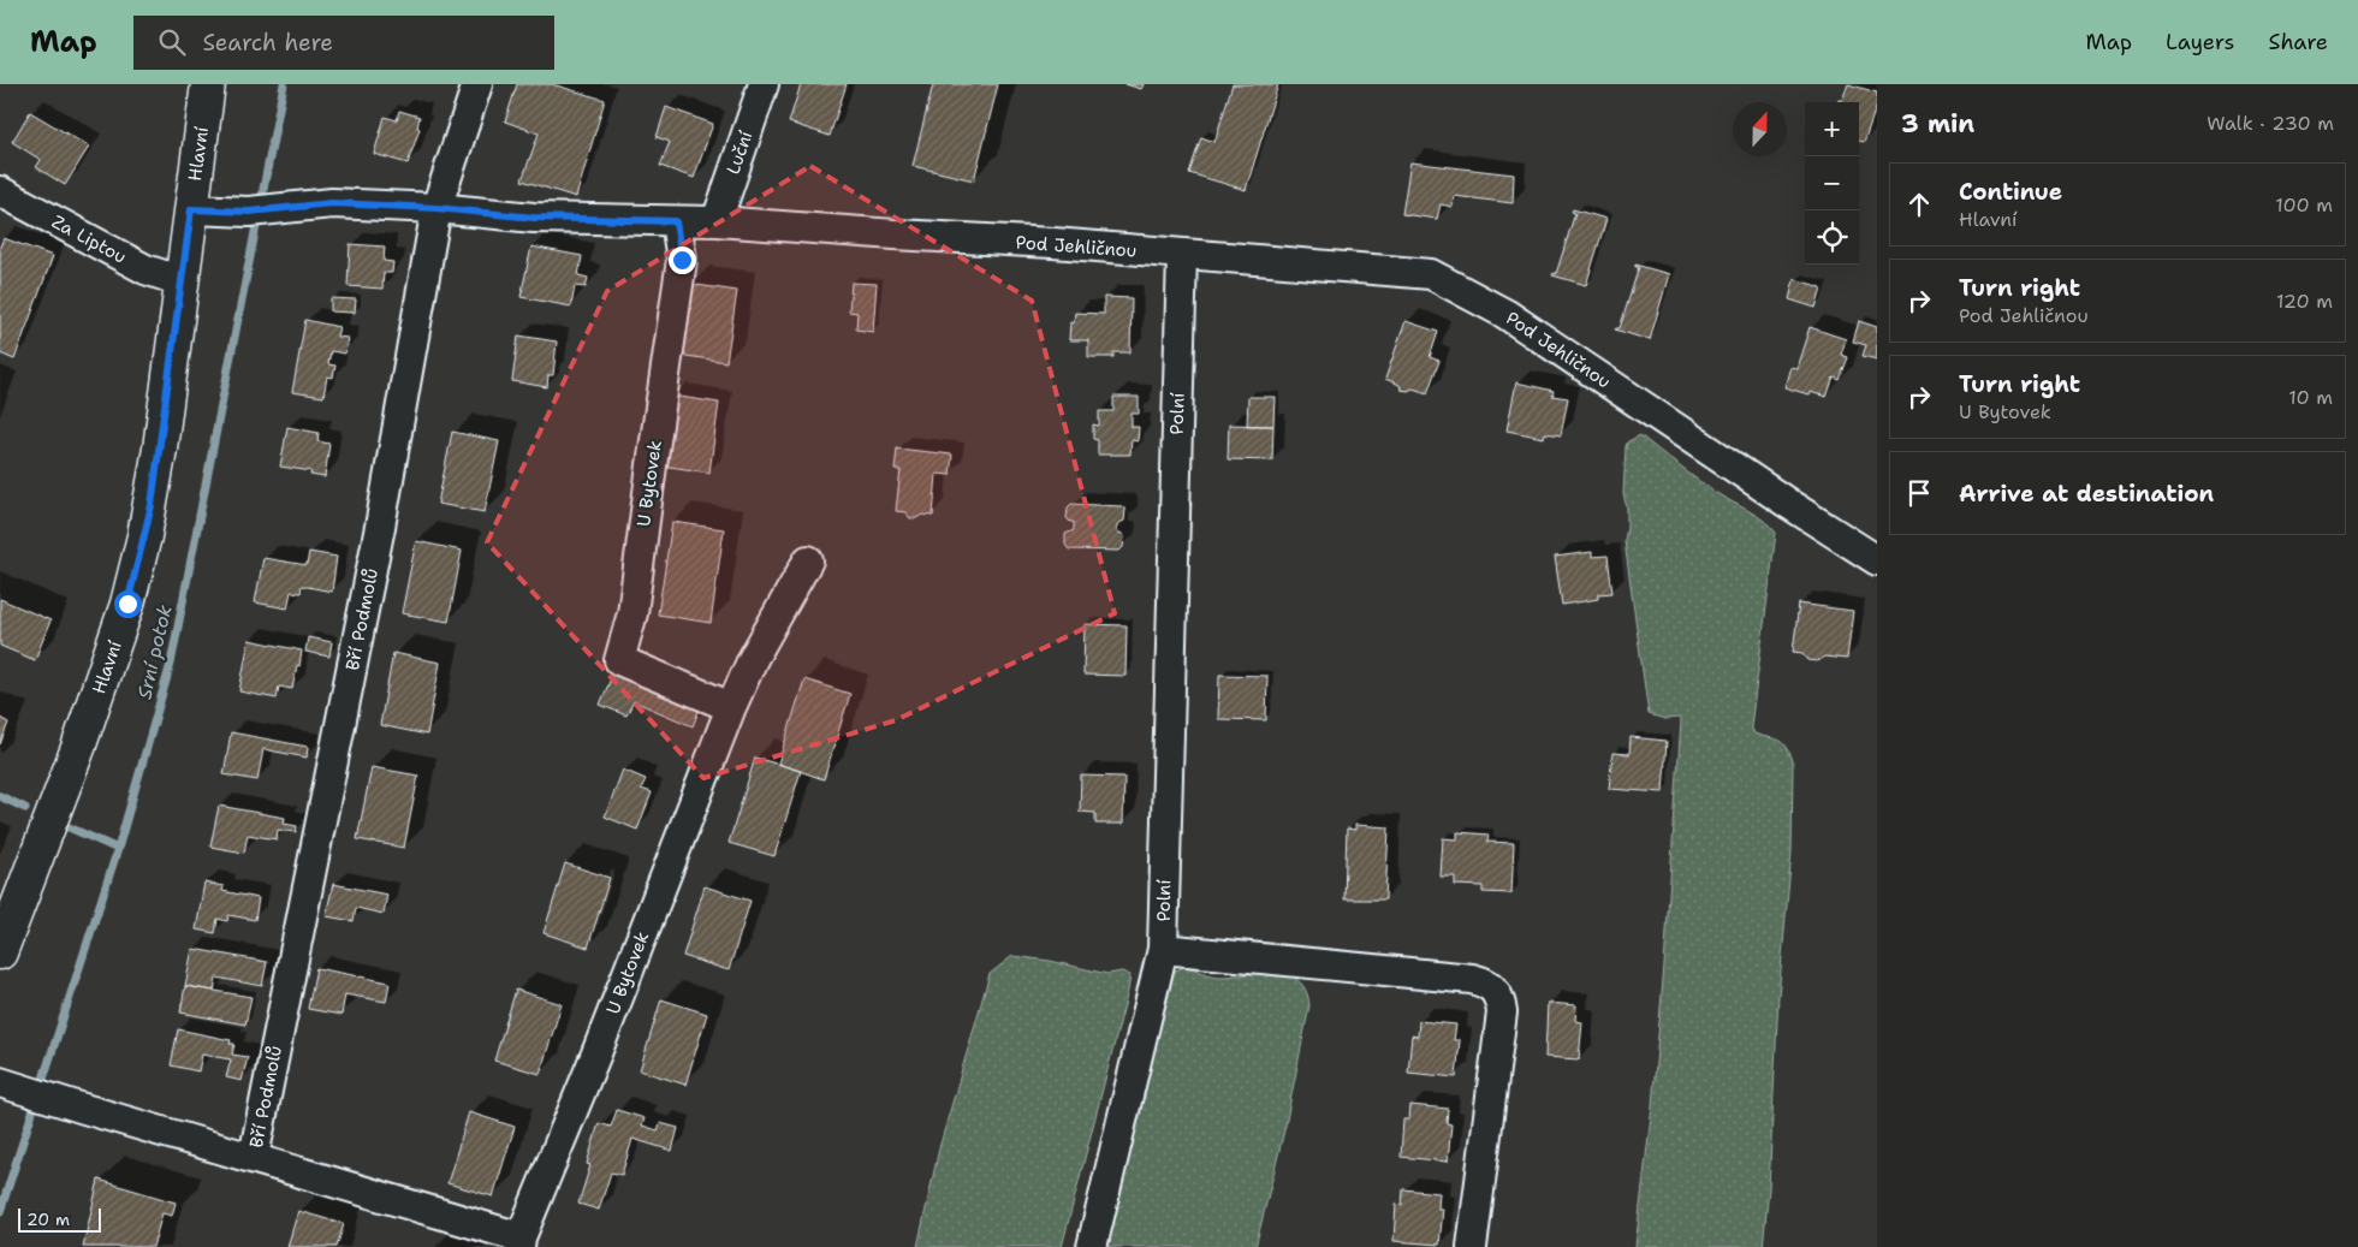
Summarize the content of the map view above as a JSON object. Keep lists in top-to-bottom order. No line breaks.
{"streets":{"street":["Luční","Hlavní","Za Liptou","Pod Jehličnou","Polní","U Bytovek","Bří Podmolů"]},"crossings":[["Luční","Pod Jehličnou"],["Hlavní","Za Liptou"],["Hlavní","Pod Jehličnou"],["Pod Jehličnou","Polní"],["Pod Jehličnou","U Bytovek"],["Pod Jehličnou","Bří Podmolů"]],"water":["Srní potok"],"scale_bar":"20 m","north":"top","page":{"header":"Map","search":"Search here","nav":["Map","Layers","Share"],"heading":["3 min","Walk · 230 m"],"map_buttons":["+","−"],"list":[["Continue","Hlavní","100 m"],["Turn right","Pod Jehličnou","120 m"],["Turn right","U Bytovek","10 m"],"Arrive at destination"],"scale":"20 m"}}
